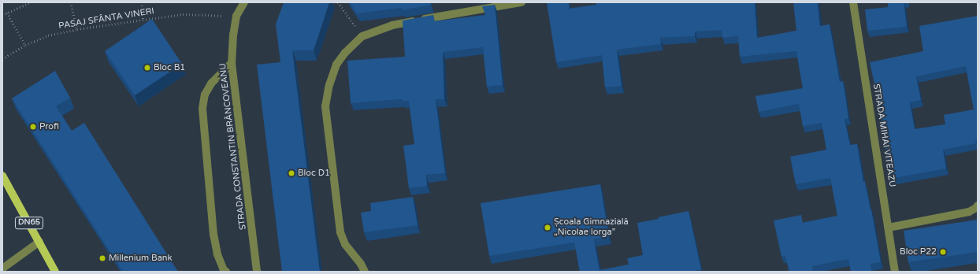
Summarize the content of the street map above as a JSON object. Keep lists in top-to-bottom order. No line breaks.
{"streets":{"main road":["DN65"],"street":["STRADA MIHAI VITEAZU","STRADA CONSTANTIN BRÂNCOVEANU"],"path":["PASAJ SFÂNTA VINERI"]},"crossings":[["PASAJ SFÂNTA VINERI","STRADA CONSTANTIN BRÂNCOVEANU"]],"places":["Bloc B1","Profi","Bloc D1","Școala Gimnazială „Nicolae Iorga”","Bloc P22","Millenium Bank"]}
